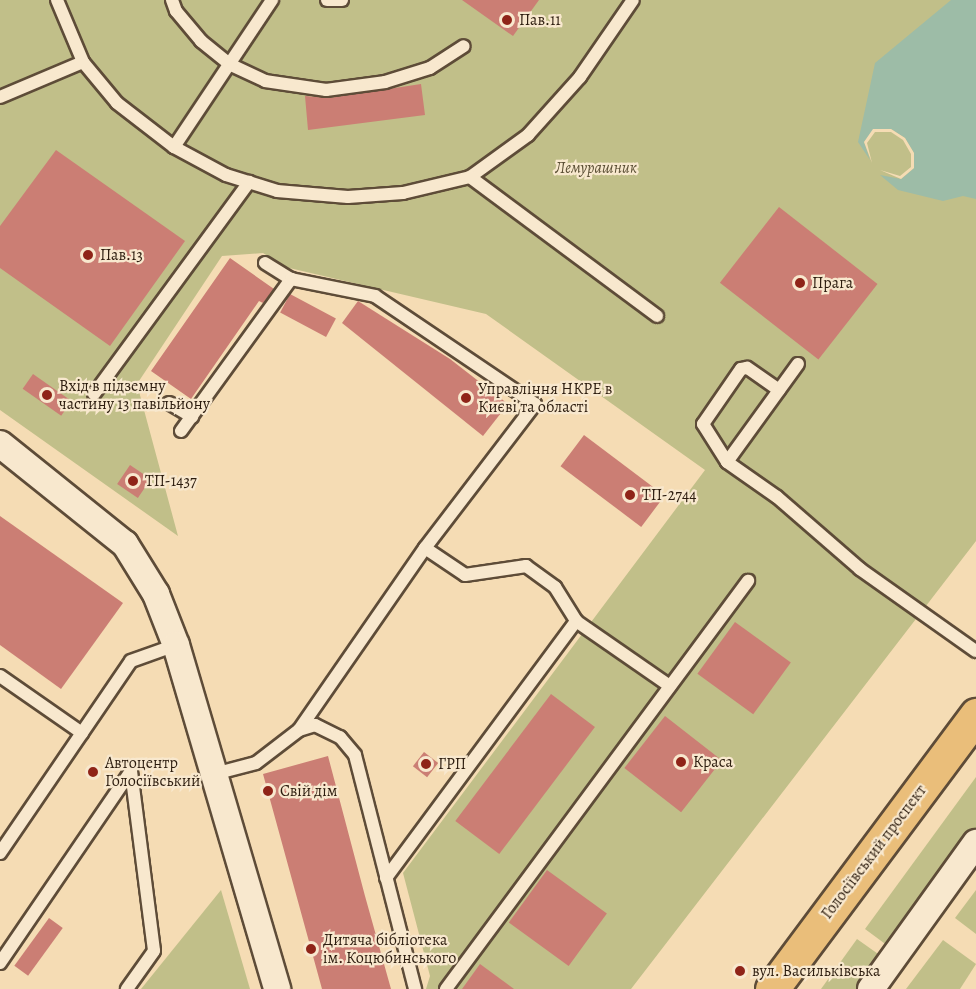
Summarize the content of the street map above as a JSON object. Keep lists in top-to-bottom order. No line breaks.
{"streets":{"highway":["Голосіївський проспект"]},"parks":["Лемурашник"],"places":["Пав.11","Пав.13","Прага","Вхід в підземну частину 13 павільйону","Управління НКРЕ в Києві та області","ТП-1437","ТП-2744","Краса","ГРП","Автоцентр Голосіївський","Свій дім","Дитяча бібліотека ім. Коцюбинського","вул. Васильківська"]}
